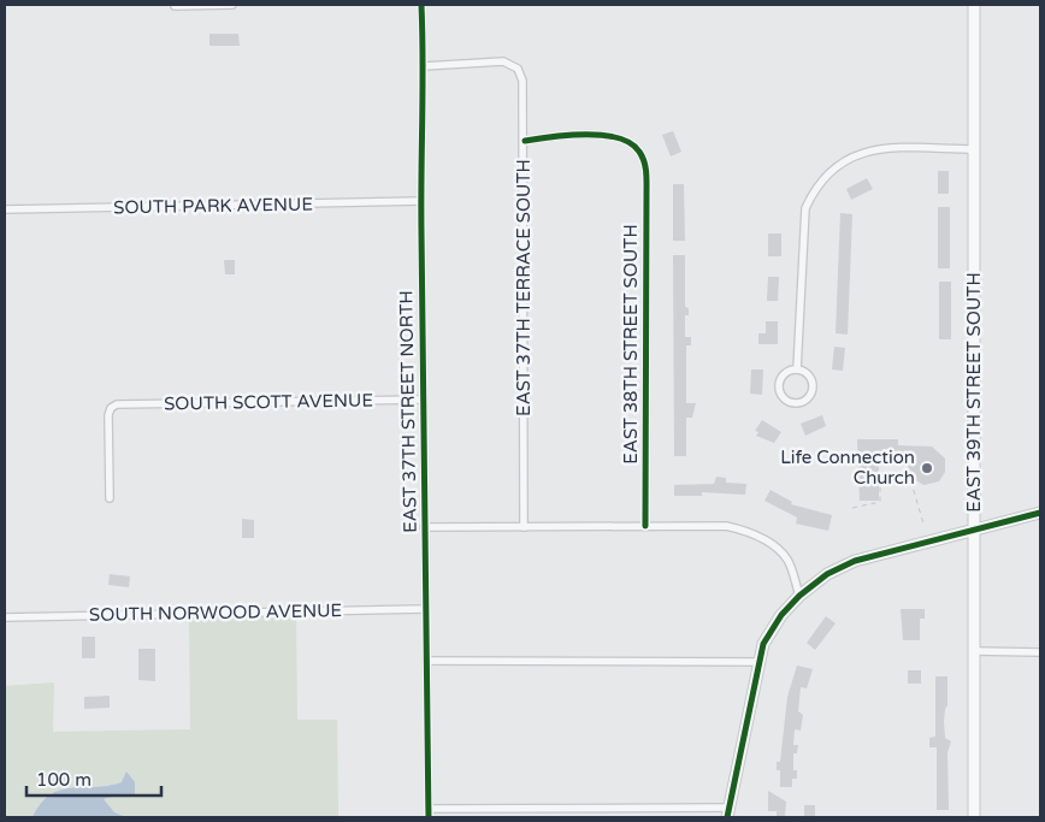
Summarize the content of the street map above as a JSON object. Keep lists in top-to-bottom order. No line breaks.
{"streets":{"main road":["EAST 39TH STREET SOUTH"],"street":["SOUTH PARK AVENUE","EAST 37TH TERRACE SOUTH","EAST 38TH STREET SOUTH","SOUTH SCOTT AVENUE","EAST 37TH STREET NORTH","SOUTH NORWOOD AVENUE"]},"crossings":[["SOUTH PARK AVENUE","EAST 37TH STREET NORTH"],["EAST 37TH TERRACE SOUTH","EAST 38TH STREET SOUTH"],["EAST 37TH TERRACE SOUTH","EAST 37TH STREET NORTH"],["SOUTH SCOTT AVENUE","EAST 37TH STREET NORTH"],["EAST 37TH STREET NORTH","SOUTH NORWOOD AVENUE"]],"places":["Life Connection Church"],"scale_bar":"100 m"}
